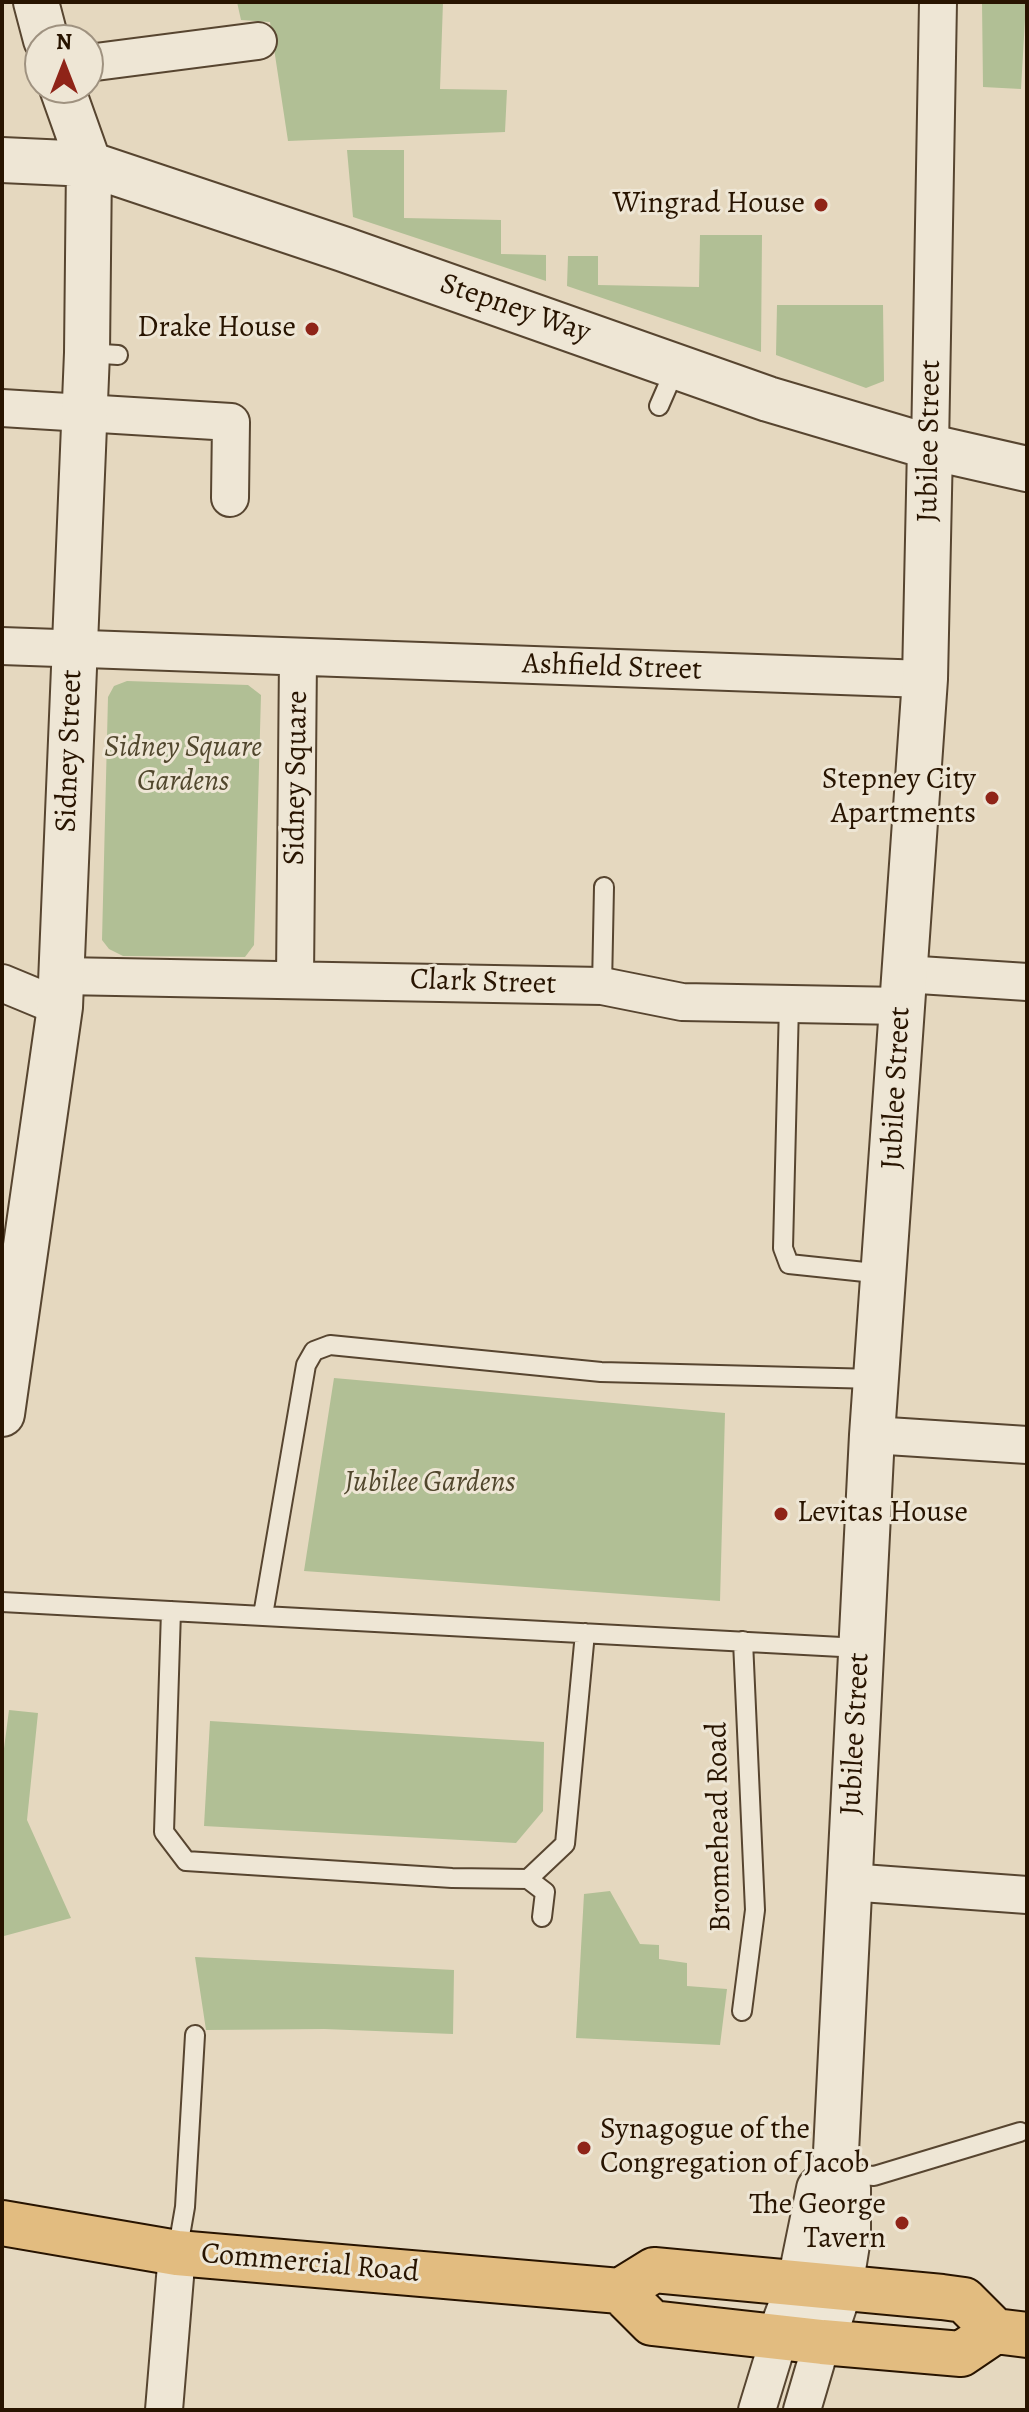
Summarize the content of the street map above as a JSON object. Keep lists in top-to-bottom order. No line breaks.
{"streets":{"highway":["Commercial Road"],"street":["Stepney Way","Jubilee Street","Ashfield Street","Sidney Street","Sidney Square","Clark Street"],"lane":["Bromehead Road"]},"crossings":[["Stepney Way","Jubilee Street"],["Stepney Way","Sidney Street"],["Jubilee Street","Ashfield Street"],["Jubilee Street","Clark Street"],["Ashfield Street","Sidney Square"],["Sidney Street","Sidney Square"],["Sidney Street","Clark Street"],["Sidney Square","Clark Street"]],"parks":["Sidney Square Gardens","Jubilee Gardens"],"places":["Wingrad House","Drake House","Stepney City Apartments","Levitas House","Synagogue of the Congregation of Jacob","The George Tavern"],"north":"top"}
